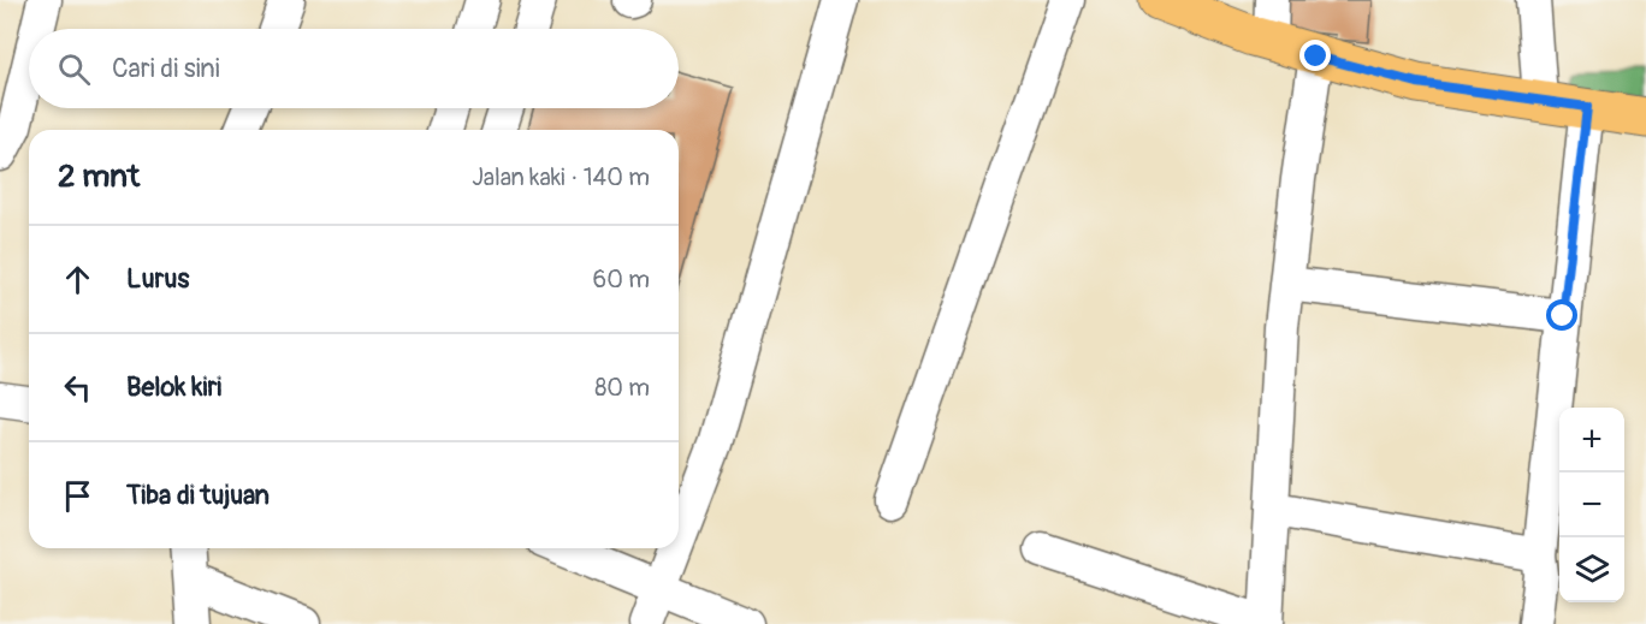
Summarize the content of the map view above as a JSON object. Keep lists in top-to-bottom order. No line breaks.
{"page":{"search":"Cari di sini","heading":["2 mnt","Jalan kaki · 140 m"],"list":[["Lurus","60 m"],["Belok kiri","80 m"],"Tiba di tujuan"],"map_buttons":["+","−"]}}
